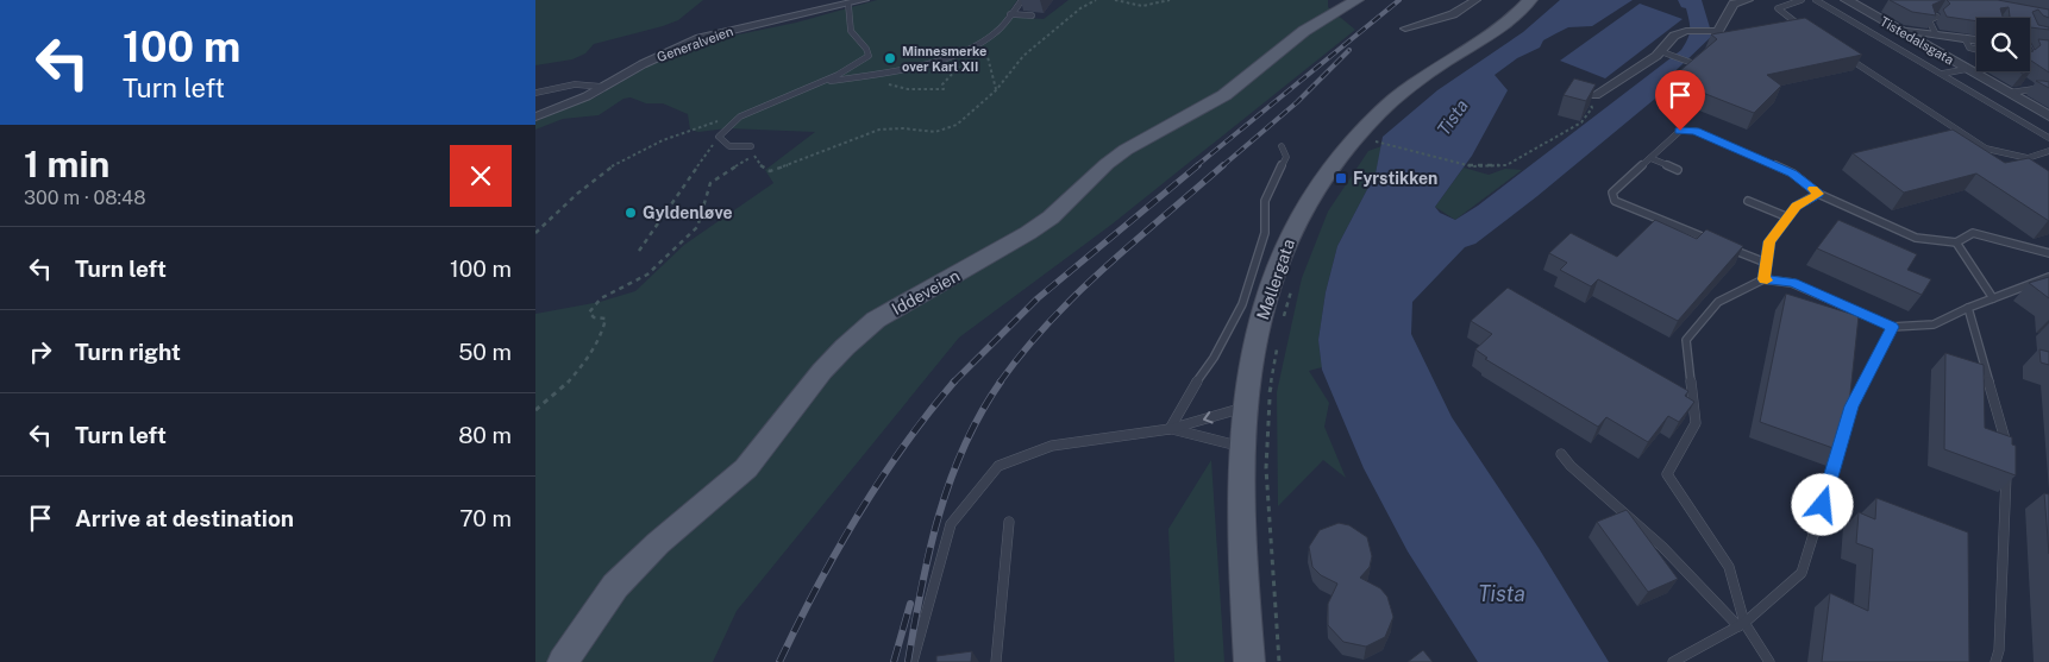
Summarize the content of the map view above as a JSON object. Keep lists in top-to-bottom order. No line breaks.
{"streets":{"main road":["Møllergata","Iddeveien"],"street":["Tistedalsgata","Generalveien"]},"water":["Tista"],"places":{"other":["Minnesmerke over Karl XII","Gyldenløve"],"transit":["Fyrstikken"]},"page":{"turn":["100 m","Turn left"],"heading":["1 min","300 m · 08:48"],"list":[{"name":"Turn left","value":"100 m"},{"name":"Turn right","value":"50 m"},{"name":"Turn left","value":"80 m"},{"name":"Arrive at destination","value":"70 m"}]}}
